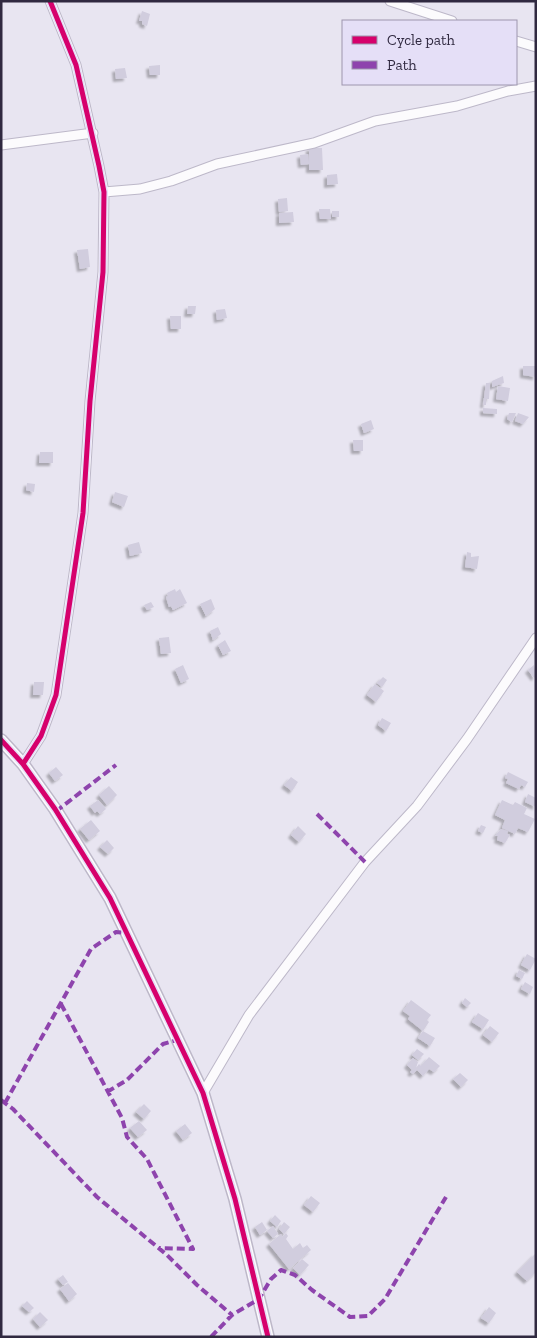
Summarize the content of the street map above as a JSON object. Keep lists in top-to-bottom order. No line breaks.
{"legend":["Cycle path","Path"]}
